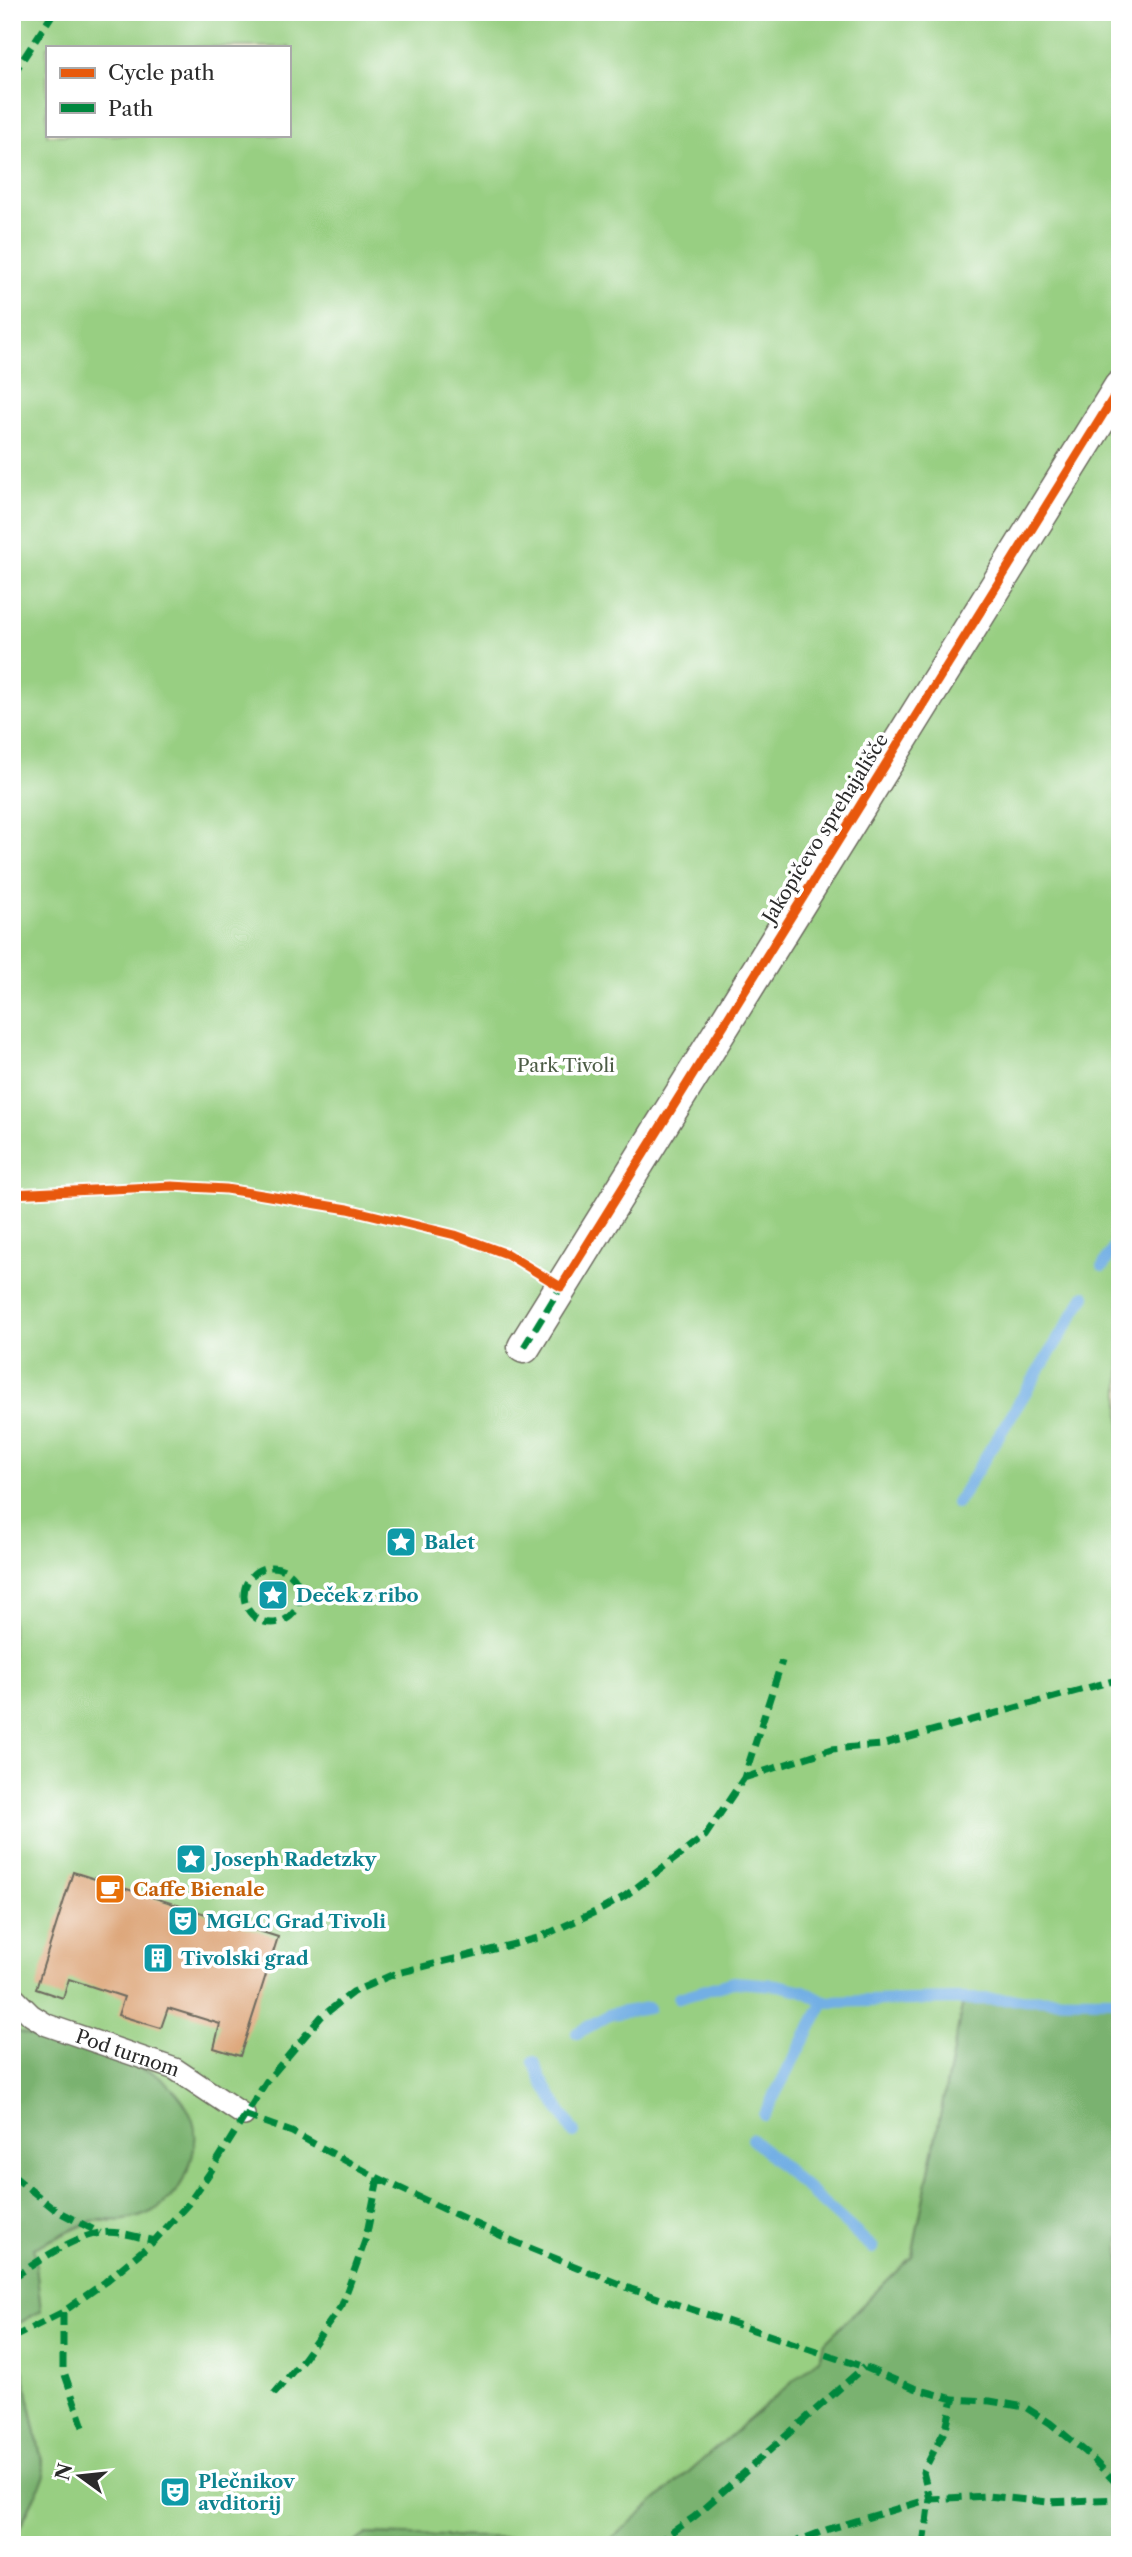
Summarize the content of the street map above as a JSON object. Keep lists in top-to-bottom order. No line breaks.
{"streets":{"street":["Jakopičevo sprehajališče"],"lane":["Pod turnom"]},"parks":["Park Tivoli"],"places":{"place":["Balet","Deček z ribo","Joseph Radetzky"],"cafe":["Caffe Bienale"],"theatre":["MGLC Grad Tivoli","Plečnikov avditorij"],"building":["Tivolski grad"]},"legend":["Cycle path","Path"],"north":"left"}
